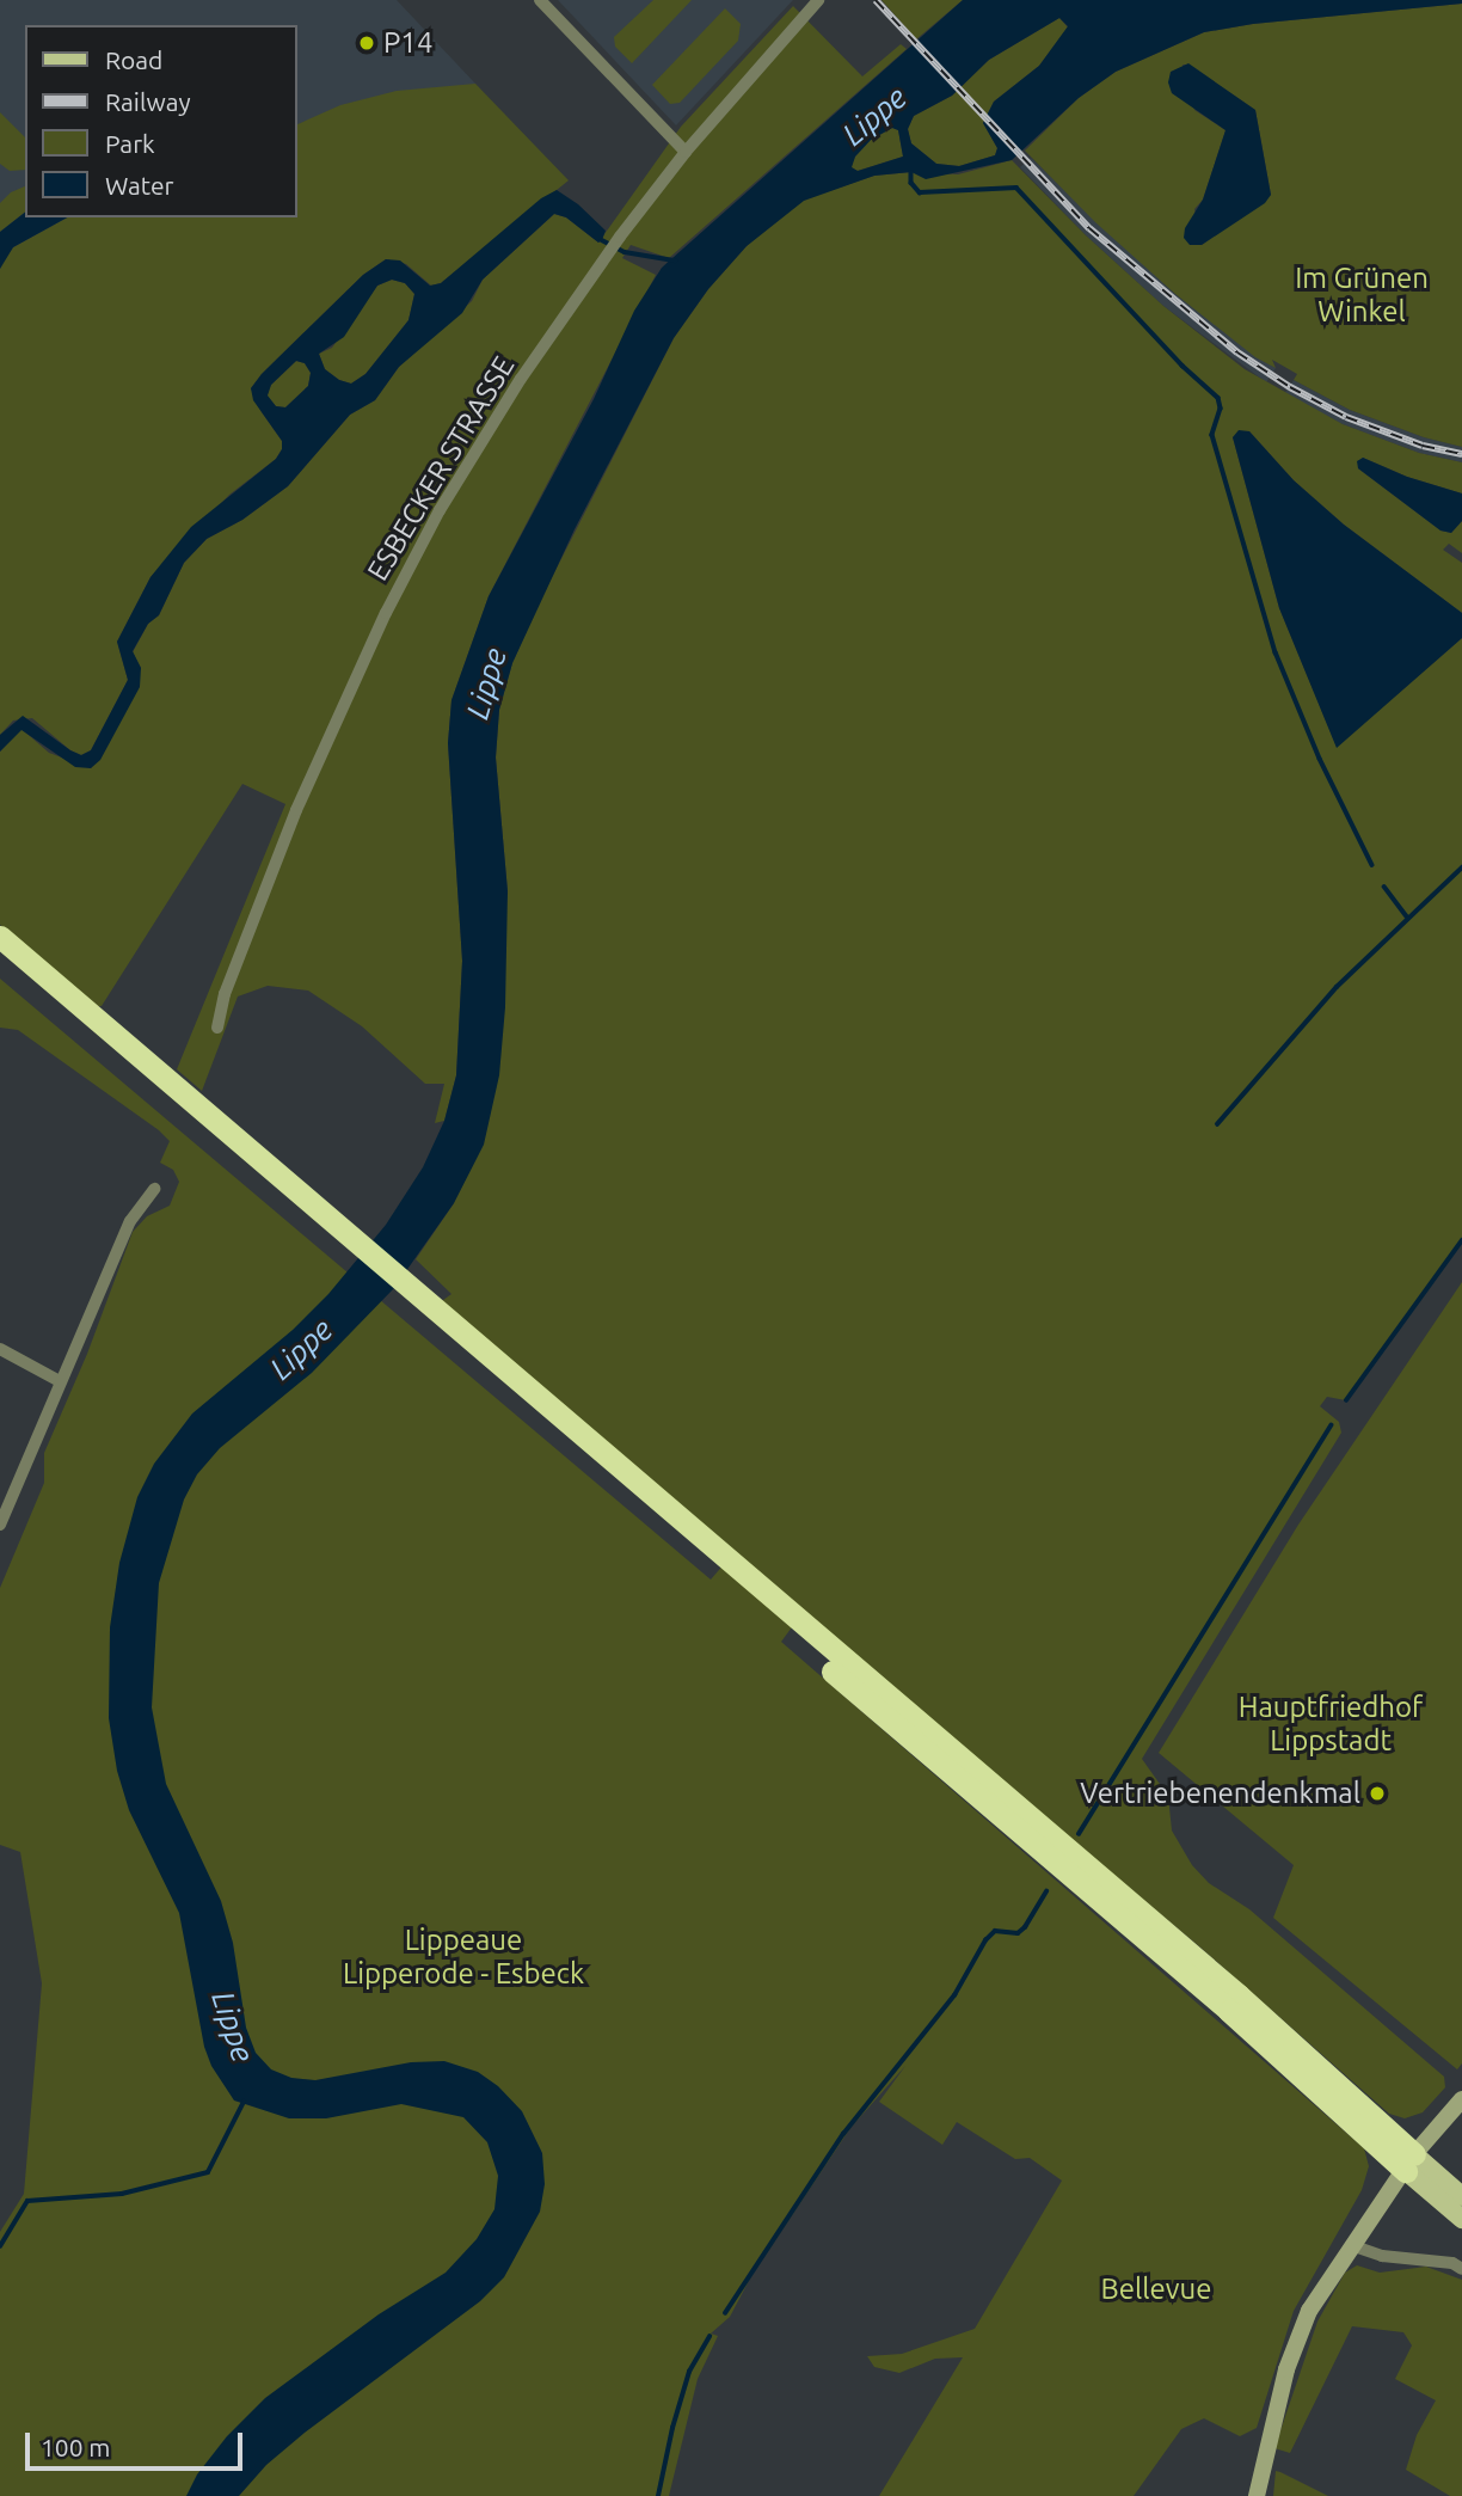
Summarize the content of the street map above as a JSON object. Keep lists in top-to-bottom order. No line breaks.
{"streets":{"street":["ESBECKER STRASSE"]},"water":["Lippe"],"parks":["Im Grünen Winkel","Hauptfriedhof Lippstadt","Lippeaue Lipperode - Esbeck","Bellevue"],"places":["P14","Vertriebenendenkmal"],"legend":["Road","Railway","Park","Water"],"scale_bar":"100 m"}
